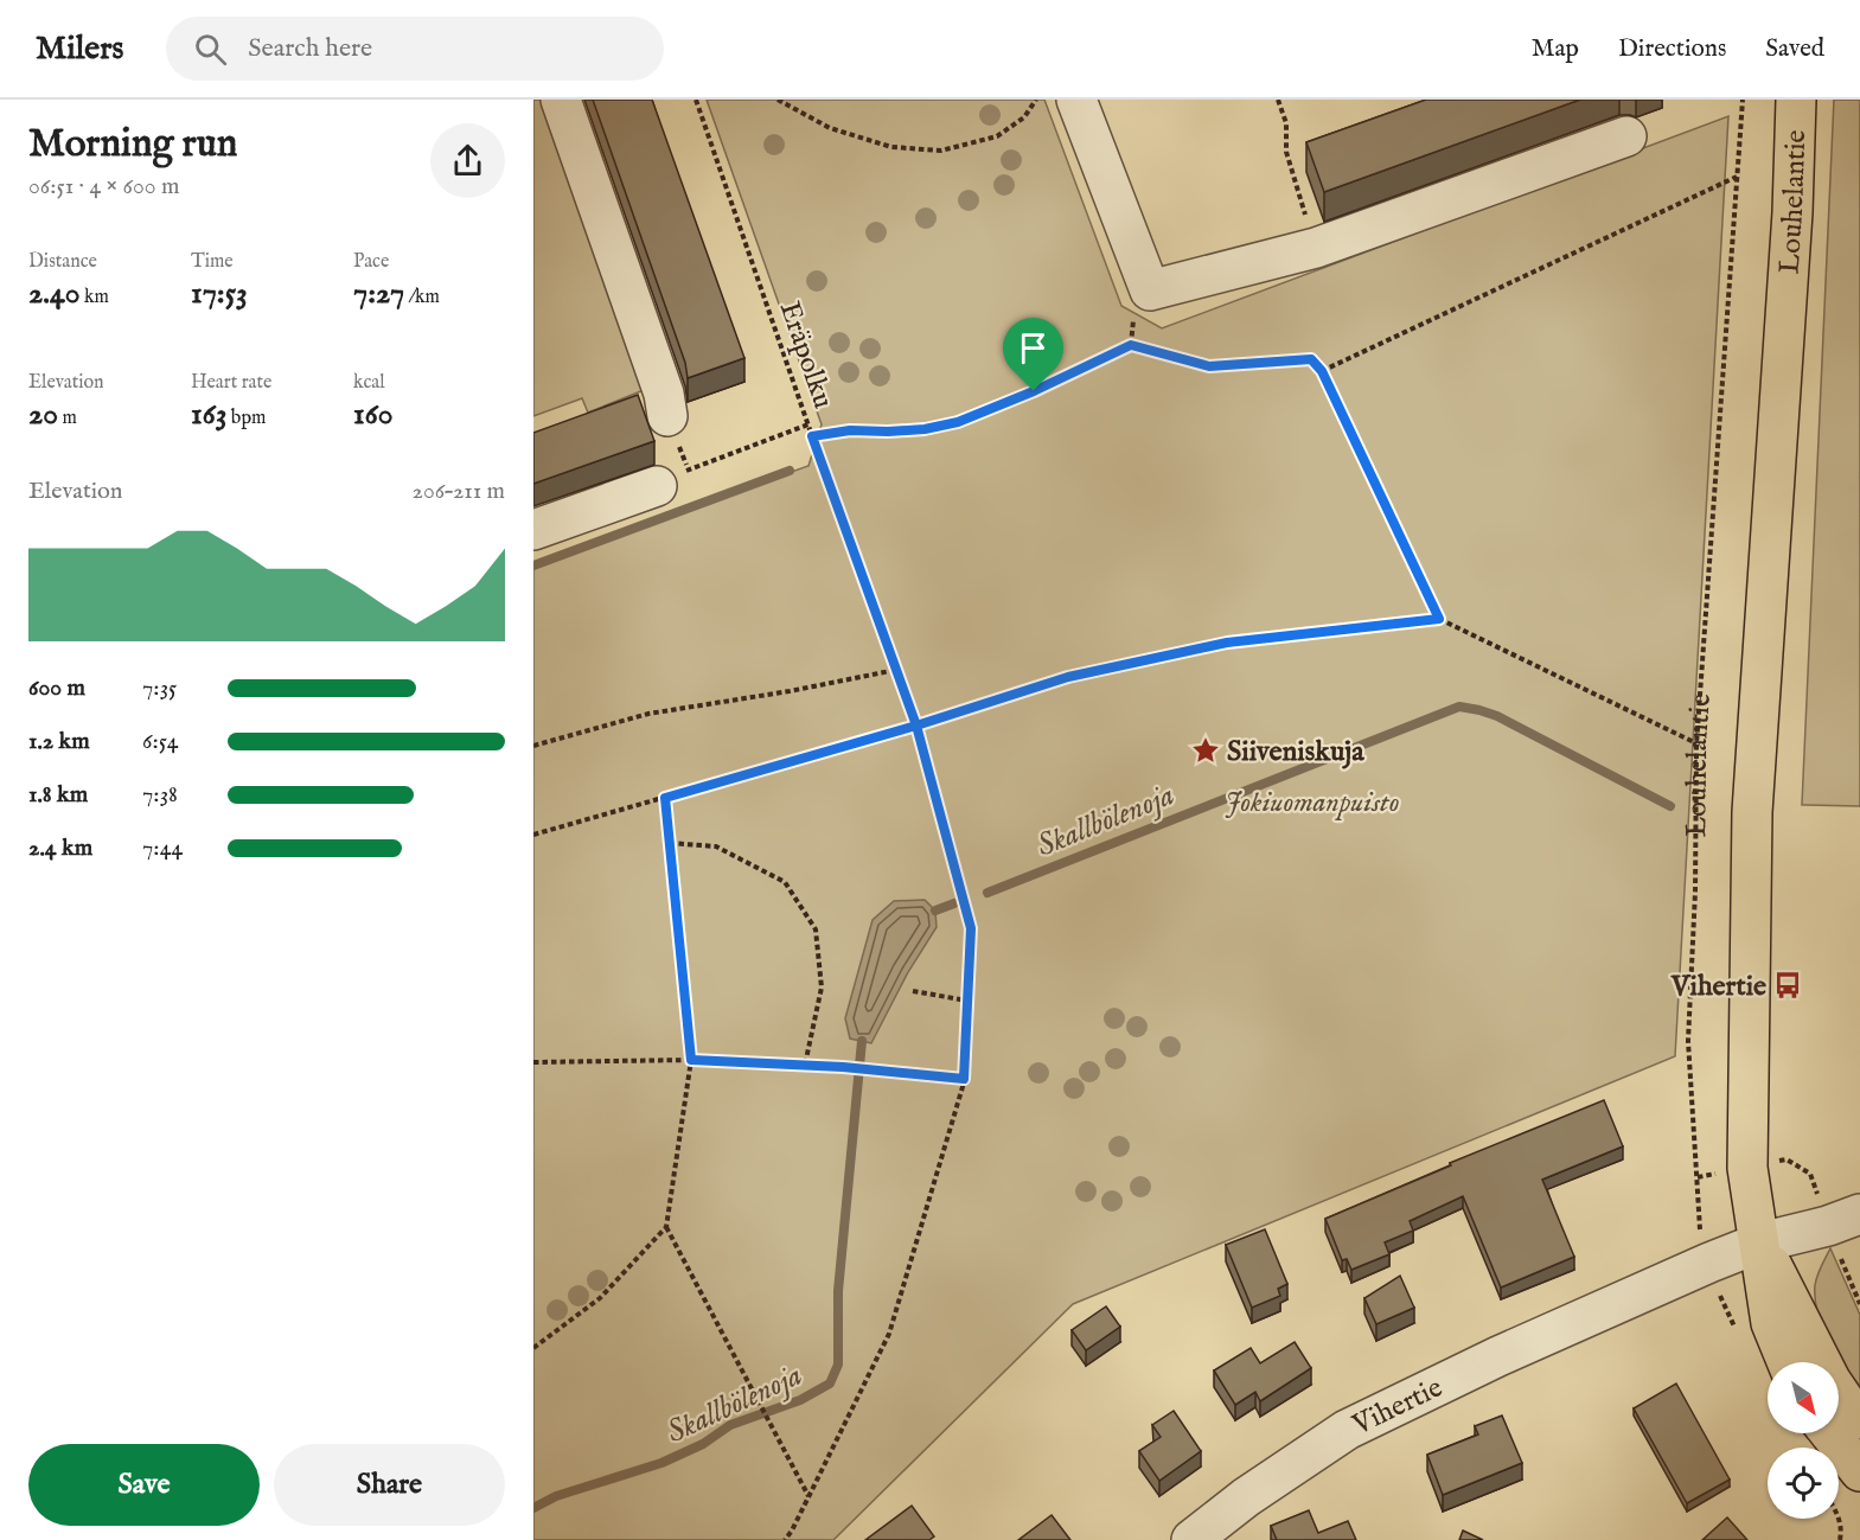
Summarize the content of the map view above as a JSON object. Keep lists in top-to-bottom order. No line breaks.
{"streets":{"main road":["Louhelantie"],"street":["Vihertie"],"path":["Eräpolku"]},"crossings":[["Louhelantie","Vihertie"]],"water":["Skallbölenoja"],"parks":["Jokiuomanpuisto"],"places":{"place":["Siiveniskuja"],"bus stop":["Vihertie"]},"north":"bottom right","page":{"header":"Milers","search":"Search here","nav":["Map","Directions","Saved"],"heading":["Morning run","06:51 · 4 × 600 m"],"stats":[["Distance","2.40 km"],["Time","17:53"],["Pace","7:27 /km"],["Elevation","20 m"],["Heart rate","163 bpm"],["kcal","160"]],"chart":["Elevation","206–211 m"],"list":[{"name":"600 m","note":"7:35"},{"name":"1.2 km","note":"6:54"},{"name":"1.8 km","note":"7:38"},{"name":"2.4 km","note":"7:44"}],"buttons":["Save","Share"]}}
